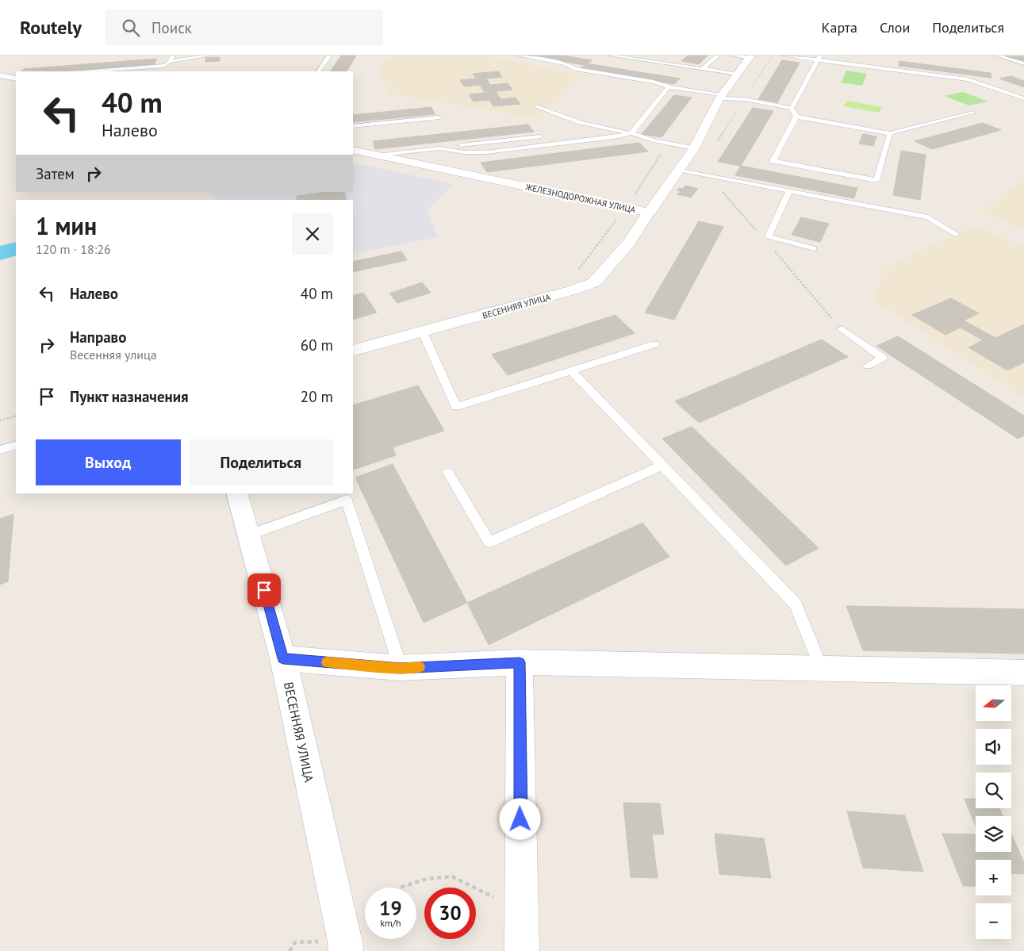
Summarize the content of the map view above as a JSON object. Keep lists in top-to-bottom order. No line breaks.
{"streets":{"street":["ЖЕЛЕЗНОДОРОЖНАЯ УЛИЦА","ВЕСЕННЯЯ УЛИЦА"]},"crossings":[["ЖЕЛЕЗНОДОРОЖНАЯ УЛИЦА","ВЕСЕННЯЯ УЛИЦА"]],"north":"left","page":{"header":"Routely","search":"Поиск","nav":["Карта","Слои","Поделиться"],"turn":["40 m","Налево"],"then":"Затем","heading":["1 мин","120 m · 18:26"],"list":[{"name":"Налево","value":"40 m"},{"name":"Направо","note":"Весенняя улица","value":"60 m"},{"name":"Пункт назначения","value":"20 m"}],"buttons":["Выход","Поделиться"],"map_buttons":["+","−"],"speed":"19 km/h","limit":"30"}}
